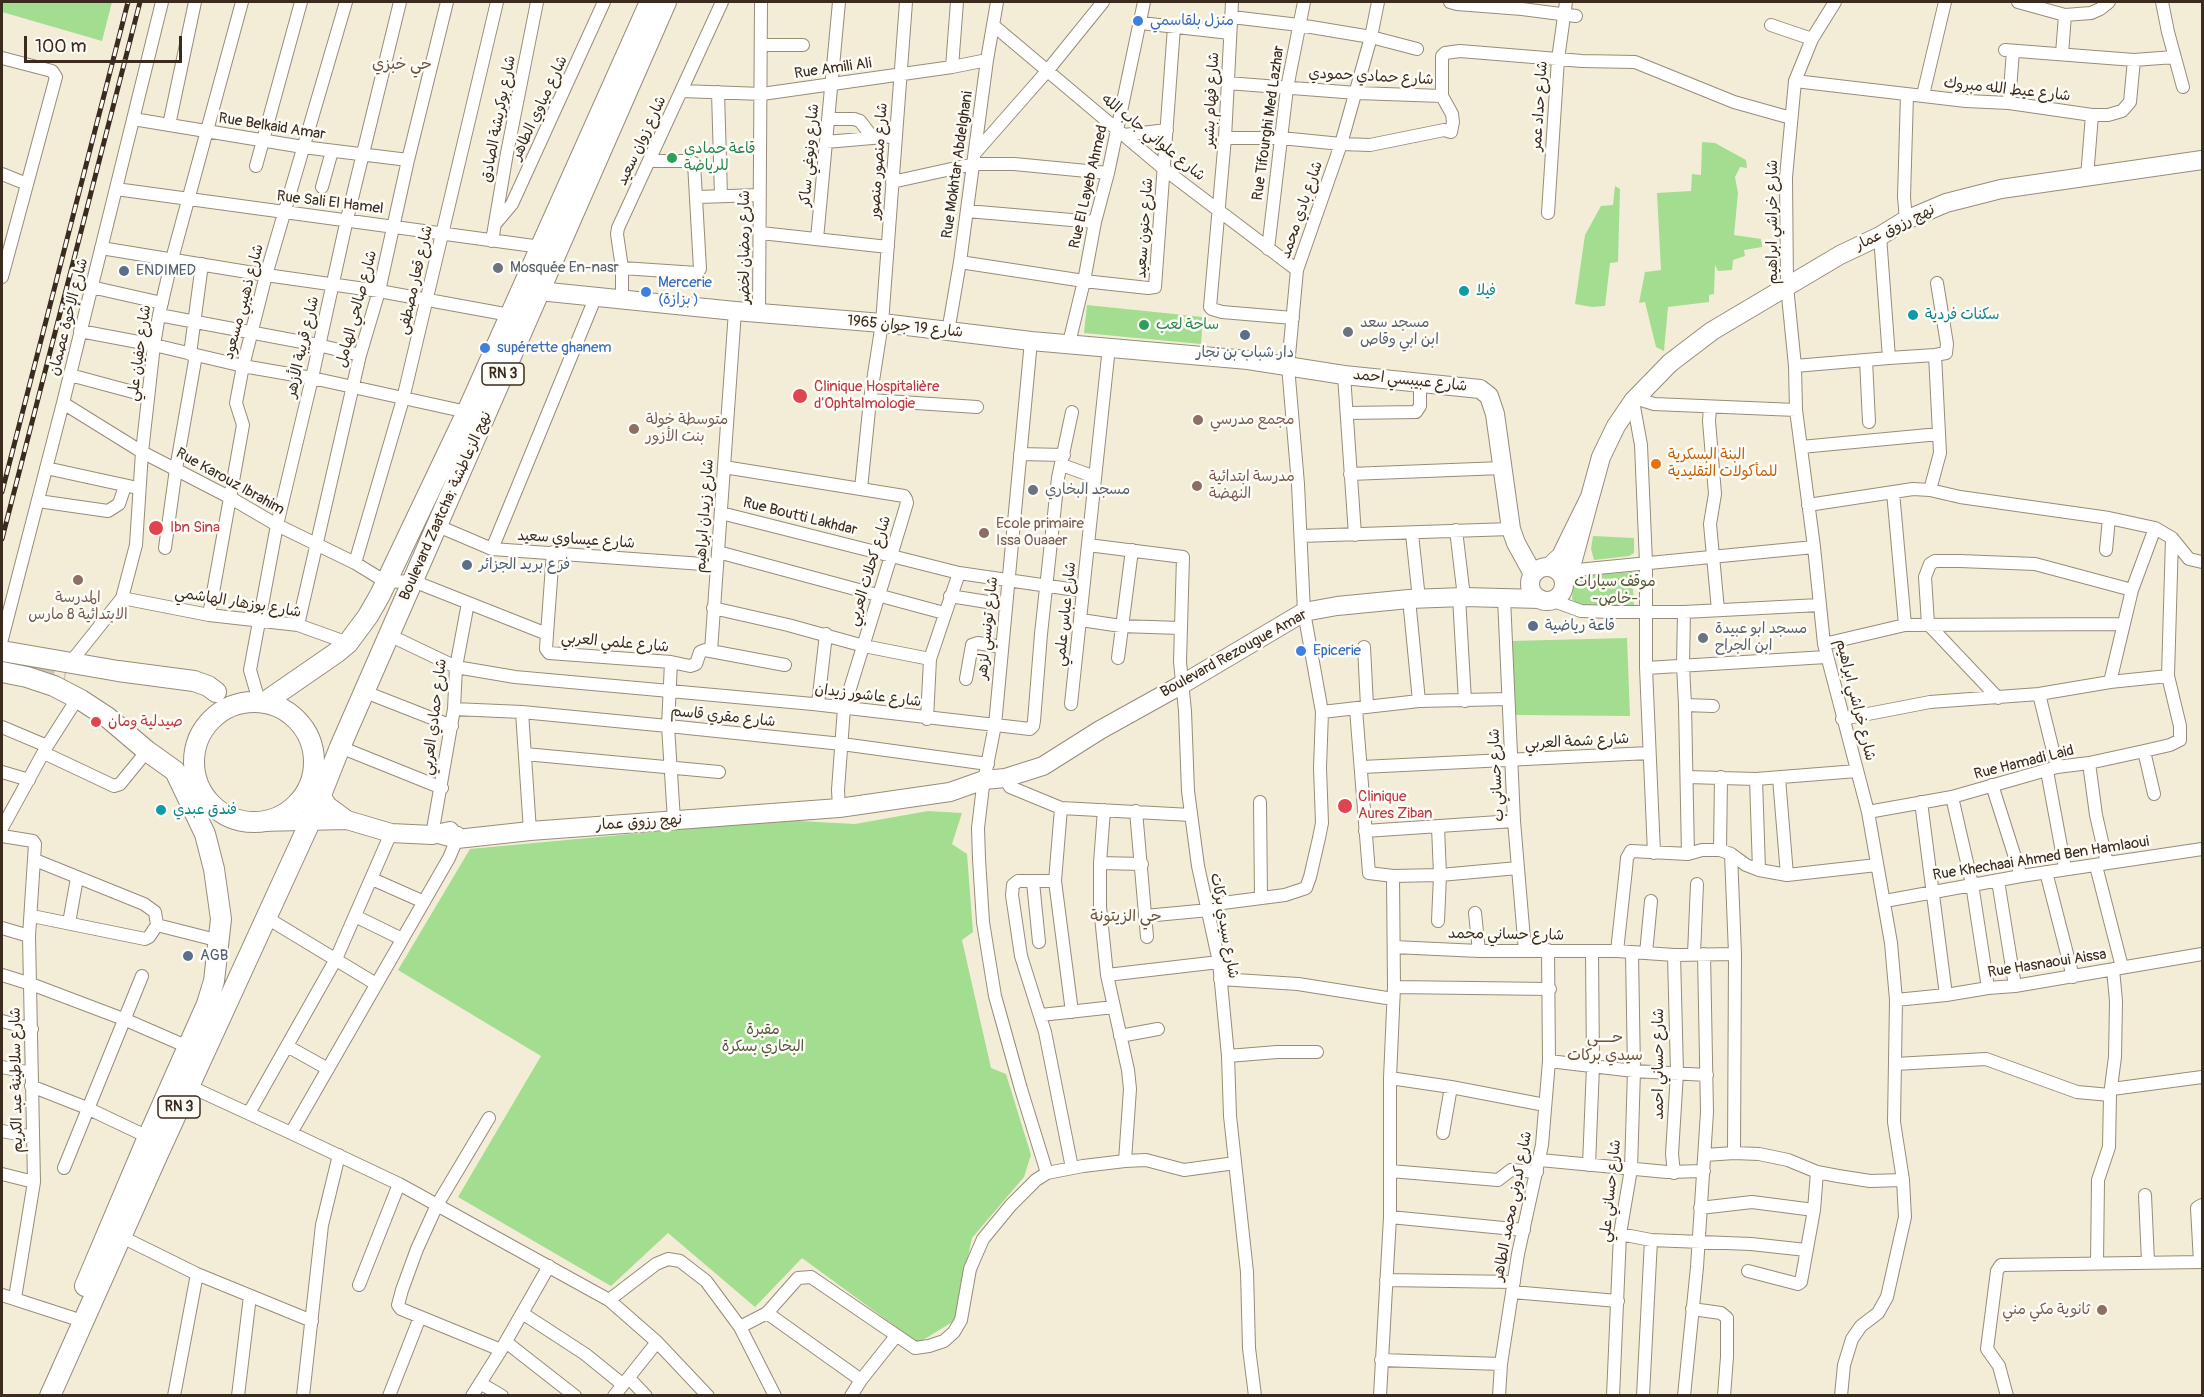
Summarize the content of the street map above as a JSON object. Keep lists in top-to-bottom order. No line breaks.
{"streets":{"main road":["نهج رزوق عمار","شارع 19 جوان 1965","RN 3","شارع عبيبسي احمد","Boulevard Zaatcha; نهج الزعاطشة","Boulevard Rezougue Amar"],"street":["Rue Amili Ali","شارع حمادي حمودي","شارع عيط الله مبروك","شارع فهام بشير","شارع حداد عمر","شارع مياوي الطاهر","شارع بوكريشة الصادق","Rue Tifourghi Med Lazhar","Rue Belkaid Amar","شارع علواني جاب الله","شارع زوان سعيد","شارع ونوغي ساكر","شارع منصور منصور","Rue Mokhtar Abdelghani","Rue El Layeb Ahmed","Rue Sali El Hamel","شارع بادي محمد","شارع خراشي ابراهيم","شارع حنون سعيد","شارع رمضان لخضر","شارع قعار مصطفى","شارع ذهيبي مسعود","شارع صالحي الهامل","شارع الإخوة عصمان","شارع قريبة الأزهر","شارع حفيان علي","Rue Karouz Ibrahim","شارع زيدان ابراهيم","Rue Boutti Lakhdar","شارع عيساوي سعيد","شارع كحلات العربي","شارع بوزهار الهاشمي","شارع عباس علمي","شارع تونسي لزهر","شارع علمي العربي","شارع عاشور زيدان","شارع حمادي العربي","شارع مقري قاسم","شارع شمة العربي","Rue Hamadi Laid","شارع حساني ب","Rue Khechaai Ahmed Ben Hamlaoui","شارع سيدي بركات","شارع حساني محمد","Rue Hasnaoui Aissa","شارع حساني احمد","شارع سلاطينة عبد الكريم","شارع حساني علي","شارع كدوني محمد الطاهر"]},"crossings":[["Rue Amili Ali","شارع زوان سعيد"],["Rue Amili Ali","شارع ونوغي ساكر"],["Rue Amili Ali","شارع منصور منصور"],["Rue Amili Ali","Rue Mokhtar Abdelghani"],["Rue Amili Ali","شارع رمضان لخضر"],["شارع حمادي حمودي","شارع فهام بشير"],["شارع حمادي حمودي","Rue Tifourghi Med Lazhar"],["شارع حمادي حمودي","شارع بادي محمد"],["شارع عيط الله مبروك","شارع خراشي ابراهيم"],["شارع فهام بشير","شارع علواني جاب الله"],["شارع فهام بشير","شارع بادي محمد"],["شارع مياوي الطاهر","شارع بوكريشة الصادق"],["شارع بوكريشة الصادق","Rue Sali El Hamel"],["Rue Tifourghi Med Lazhar","شارع علواني جاب الله"],["Rue Belkaid Amar","شارع ذهيبي مسعود"],["Rue Belkaid Amar","شارع صالحي الهامل"],["Rue Belkaid Amar","شارع الإخوة عصمان"],["Rue Belkaid Amar","شارع قريبة الأزهر"],["Rue Belkaid Amar","شارع حفيان علي"],["شارع علواني جاب الله","Rue Mokhtar Abdelghani"],["شارع علواني جاب الله","Rue El Layeb Ahmed"],["شارع علواني جاب الله","شارع بادي محمد"],["شارع علواني جاب الله","شارع حنون سعيد"],["شارع زوان سعيد","شارع 19 جوان 1965"],["شارع منصور منصور","شارع 19 جوان 1965"],["Rue Mokhtar Abdelghani","شارع 19 جوان 1965"],["Rue El Layeb Ahmed","شارع حنون سعيد"],["Rue El Layeb Ahmed","شارع 19 جوان 1965"],["Rue Sali El Hamel","شارع قعار مصطفى"],["Rue Sali El Hamel","شارع ذهيبي مسعود"],["Rue Sali El Hamel","شارع صالحي الهامل"],["Rue Sali El Hamel","شارع الإخوة عصمان"],["Rue Sali El Hamel","شارع قريبة الأزهر"],["Rue Sali El Hamel","شارع حفيان علي"],["Rue Sali El Hamel","Boulevard Zaatcha; نهج الزعاطشة"],["شارع بادي محمد","شارع 19 جوان 1965"],["شارع بادي محمد","شارع عبيبسي احمد"],["شارع بادي محمد","Boulevard Rezougue Amar"],["شارع بادي محمد","شارع سيدي بركات"],["شارع خراشي ابراهيم","نهج رزوق عمار"],["شارع خراشي ابراهيم","Rue Hamadi Laid"],["شارع خراشي ابراهيم","Rue Khechaai Ahmed Ben Hamlaoui"],["شارع خراشي ابراهيم","Rue Hasnaoui Aissa"],["نهج رزوق عمار","شارع كحلات العربي"],["نهج رزوق عمار","Boulevard Rezougue Amar"],["نهج رزوق عمار","شارع حمادي العربي"],["شارع رمضان لخضر","شارع 19 جوان 1965"],["شارع قعار مصطفى","Rue Karouz Ibrahim"],["شارع ذهيبي مسعود","Rue Karouz Ibrahim"],["شارع ذهيبي مسعود","شارع بوزهار الهاشمي"],["شارع صالحي الهامل","Rue Karouz Ibrahim"],["شارع صالحي الهامل","شارع بوزهار الهاشمي"],["شارع الإخوة عصمان","Rue Karouz Ibrahim"],["شارع 19 جوان 1965","شارع عبيبسي احمد"],["شارع 19 جوان 1965","Boulevard Zaatcha; نهج الزعاطشة"],["شارع 19 جوان 1965","شارع زيدان ابراهيم"],["شارع 19 جوان 1965","شارع عباس علمي"],["شارع 19 جوان 1965","شارع تونسي لزهر"],["شارع قريبة الأزهر","RN 3"],["شارع قريبة الأزهر","Rue Karouz Ibrahim"],["شارع قريبة الأزهر","Boulevard Zaatcha; نهج الزعاطشة"],["شارع قريبة الأزهر","شارع بوزهار الهاشمي"],["شارع حفيان علي","RN 3"],["شارع حفيان علي","Rue Karouz Ibrahim"],["شارع حفيان علي","شارع بوزهار الهاشمي"],["RN 3","Boulevard Zaatcha; نهج الزعاطشة"],["شارع عبيبسي احمد","Boulevard Rezougue Amar"],["Rue Karouz Ibrahim","Boulevard Zaatcha; نهج الزعاطشة"],["Rue Karouz Ibrahim","شارع علمي العربي"],["Boulevard Zaatcha; نهج الزعاطشة","شارع عيساوي سعيد"],["Boulevard Zaatcha; نهج الزعاطشة","شارع بوزهار الهاشمي"],["Boulevard Zaatcha; نهج الزعاطشة","شارع علمي العربي"],["Boulevard Zaatcha; نهج الزعاطشة","شارع عاشور زيدان"],["شارع زيدان ابراهيم","Rue Boutti Lakhdar"],["شارع زيدان ابراهيم","شارع عيساوي سعيد"],["شارع زيدان ابراهيم","شارع كحلات العربي"],["شارع زيدان ابراهيم","شارع علمي العربي"],["Rue Boutti Lakhdar","شارع كحلات العربي"],["Rue Boutti Lakhdar","شارع عباس علمي"],["Rue Boutti Lakhdar","شارع تونسي لزهر"],["Rue Boutti Lakhdar","شارع عاشور زيدان"],["شارع عيساوي سعيد","شارع كحلات العربي"],["شارع كحلات العربي","Boulevard Rezougue Amar"],["شارع كحلات العربي","شارع عاشور زيدان"],["شارع كحلات العربي","شارع مقري قاسم"],["شارع عباس علمي","شارع سيدي بركات"],["شارع تونسي لزهر","Boulevard Rezougue Amar"],["شارع تونسي لزهر","شارع عاشور زيدان"],["شارع تونسي لزهر","شارع مقري قاسم"],["شارع علمي العربي","شارع حمادي العربي"],["Boulevard Rezougue Amar","شارع مقري قاسم"],["Boulevard Rezougue Amar","شارع حساني ب"],["Boulevard Rezougue Amar","شارع سيدي بركات"],["شارع عاشور زيدان","شارع حمادي العربي"],["شارع حمادي العربي","شارع مقري قاسم"],["شارع شمة العربي","شارع حساني ب"],["شارع حساني ب","شارع حساني محمد"],["شارع حساني محمد","شارع حساني احمد"],["شارع حساني محمد","شارع حساني علي"],["شارع حساني محمد","شارع كدوني محمد الطاهر"]],"districts":["حي خبزي","حي الزيتونة","حــــي سيدي بركات"],"parks":["موقف سيارات -خاص-","مقبرة البخاري بسكرة"],"places":["منزل بلقاسمي","قاعة حمادي للرياضة","Mosquée En-nasr","ENDIMED","فيلا","Mercerie (بزازة )","سكنات فردية","ساحة لعب","مسجد سعد ابن ابي وقاص","دار شباب بن نجار","supérette ghanem","Clinique Hospitalière d'Ophtalmologie","مجمع مدرسي","متوسطة خولة بنت الأزور","البنة البسكرية للمأكولات التقليدية","مدرسة ابتدائية النهضة","مسجد البخاري","Ibn Sina","Ecole primaire Issa Ouaaer","فرع بريد الجزائر","المدرسة الابتدائية 8 مارس","قاعة رياضية","مسجد ابو عبيدة ابن الجراح","Epicerie","صيدلية ومان","Clinique Aures Ziban","فندق عبدي","AGB","ثانوية مكي مني"],"scale_bar":"100 m"}
